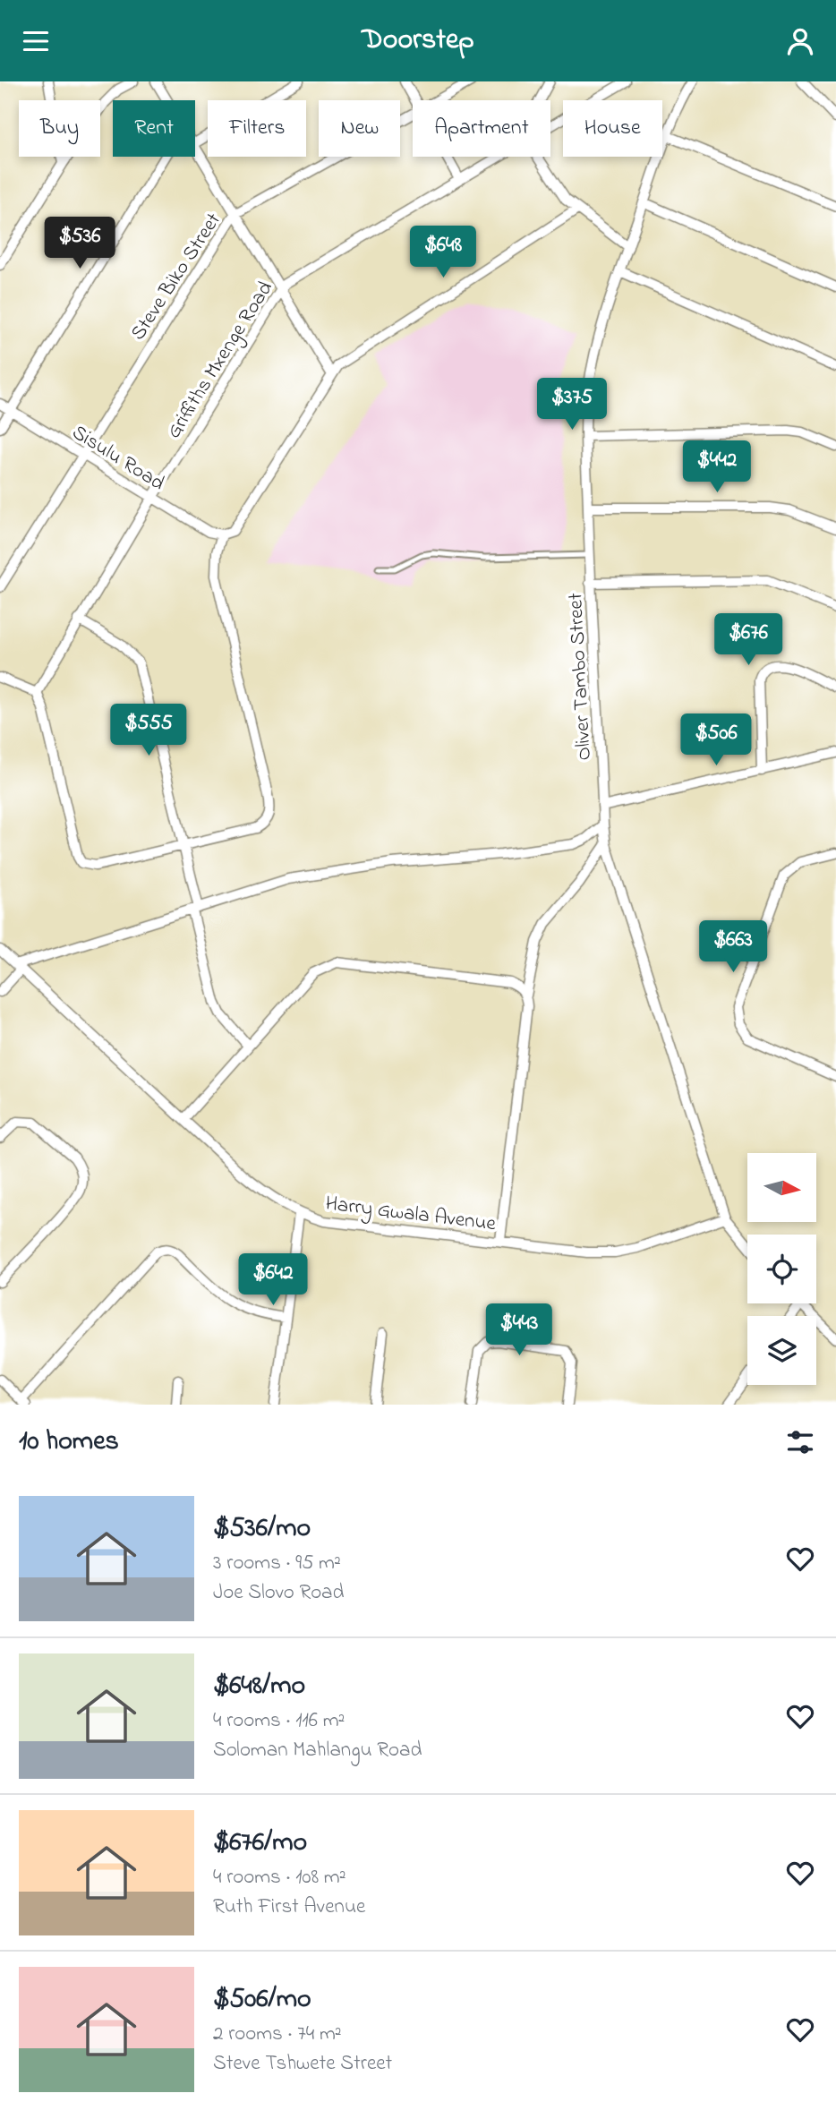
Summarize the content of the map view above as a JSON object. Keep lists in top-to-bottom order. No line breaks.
{"streets":{"street":["Steve Biko Street","Griffiths Mxenge Road","Sisulu Road","Oliver Tambo Street","Harry Gwala Avenue"]},"crossings":[["Steve Biko Street","Sisulu Road"],["Griffiths Mxenge Road","Sisulu Road"],["Oliver Tambo Street","Harry Gwala Avenue"]],"north":"right","page":{"header":"Doorstep","chip":["Buy","Rent","Filters","New","Apartment","House"],"price":["$536","$648","$375","$442","$676","$555","$506","$663","$642","$443"],"heading":"10 homes","list":[{"name":"$536/mo","note":"3 rooms · 95 m² · Joe Slovo Road"},{"name":"$648/mo","note":"4 rooms · 116 m² · Soloman Mahlangu Road"},{"name":"$676/mo","note":"4 rooms · 108 m² · Ruth First Avenue"},{"name":"$506/mo","note":"2 rooms · 74 m² · Steve Tshwete Street"}]}}
